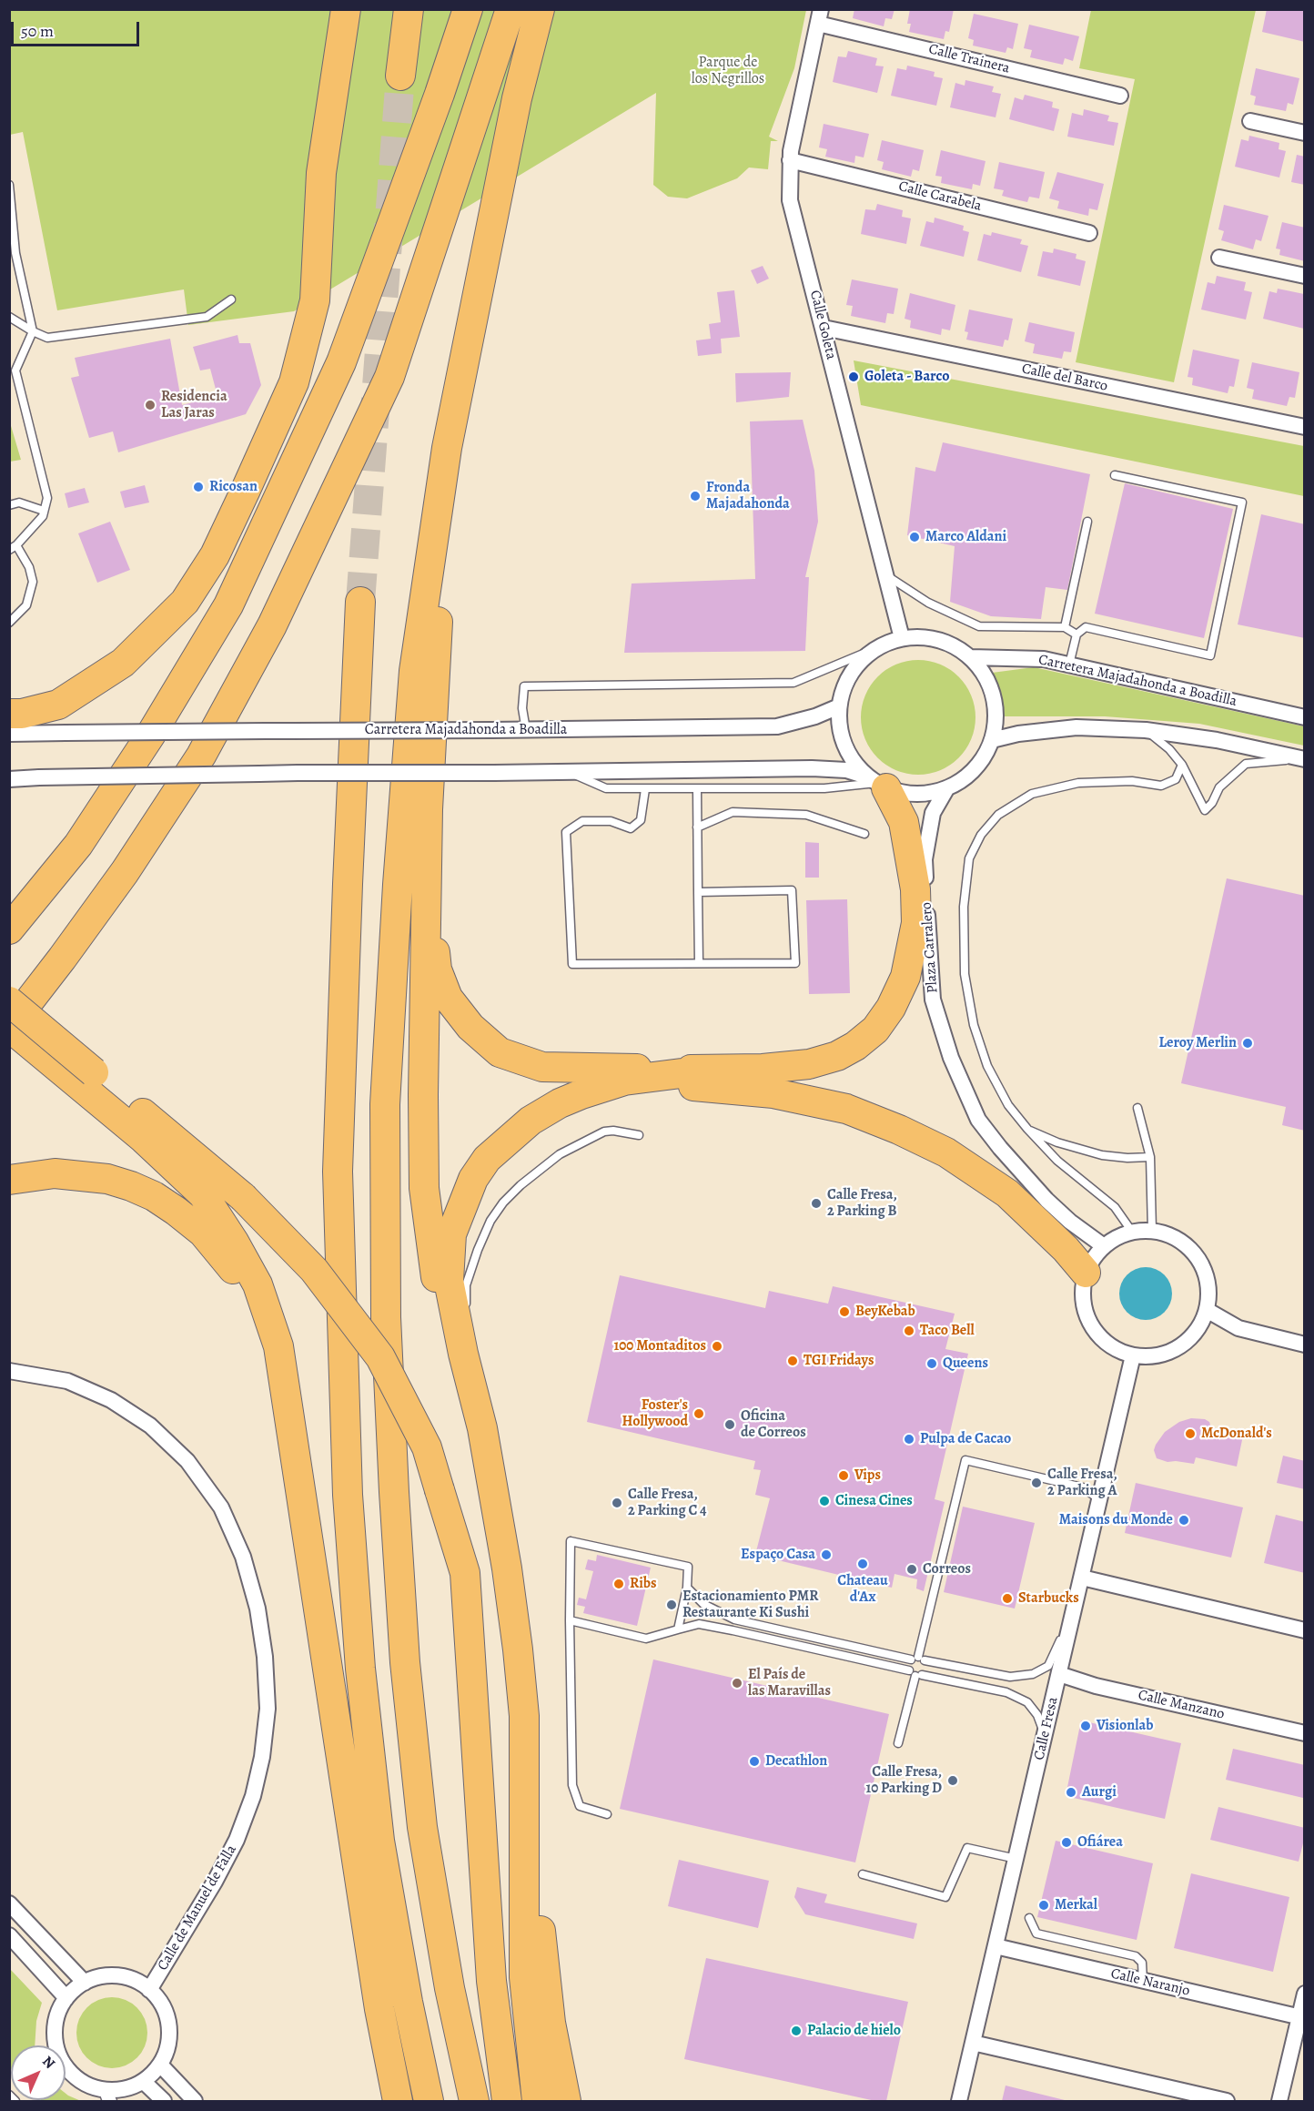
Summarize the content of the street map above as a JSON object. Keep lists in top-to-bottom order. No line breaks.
{"streets":{"street":["Calle Trainera","Calle Carabela","Calle Goleta","Calle del Barco","Carretera Majadahonda a Boadilla","Plaza Carralero","Calle Manzano","Calle Fresa","Calle de Manuel de Falla","Calle Naranjo"]},"crossings":[["Calle Trainera","Calle Goleta"],["Calle Carabela","Calle Goleta"],["Calle Goleta","Calle del Barco"],["Calle Goleta","Carretera Majadahonda a Boadilla"],["Calle Goleta","Plaza Carralero"],["Carretera Majadahonda a Boadilla","Plaza Carralero"],["Plaza Carralero","Calle Fresa"],["Calle Manzano","Calle Fresa"],["Calle Fresa","Calle Naranjo"]],"parks":["Parque de los Negrillos"],"places":["Goleta - Barco","Residencia Las Jaras","Ricosan","Fronda Majadahonda","Marco Aldani","Leroy Merlin","Calle Fresa, 2 Parking B","BeyKebab","Taco Bell","100 Montaditos","TGI Fridays","Queens","Foster's Hollywood","Oficina de Correos","McDonald's","Pulpa de Cacao","Vips","Calle Fresa, 2 Parking A","Cinesa Cines","Calle Fresa, 2 Parking C 4","Maisons du Monde","Espaço Casa","Chateau d'Ax","Correos","Ribs","Starbucks","Estacionamiento PMR Restaurante Ki Sushi","El País de las Maravillas","Visionlab","Decathlon","Calle Fresa, 10 Parking D","Aurgi","Ofiárea","Merkal","Palacio de hielo"],"scale_bar":"50 m","north":"top right"}
